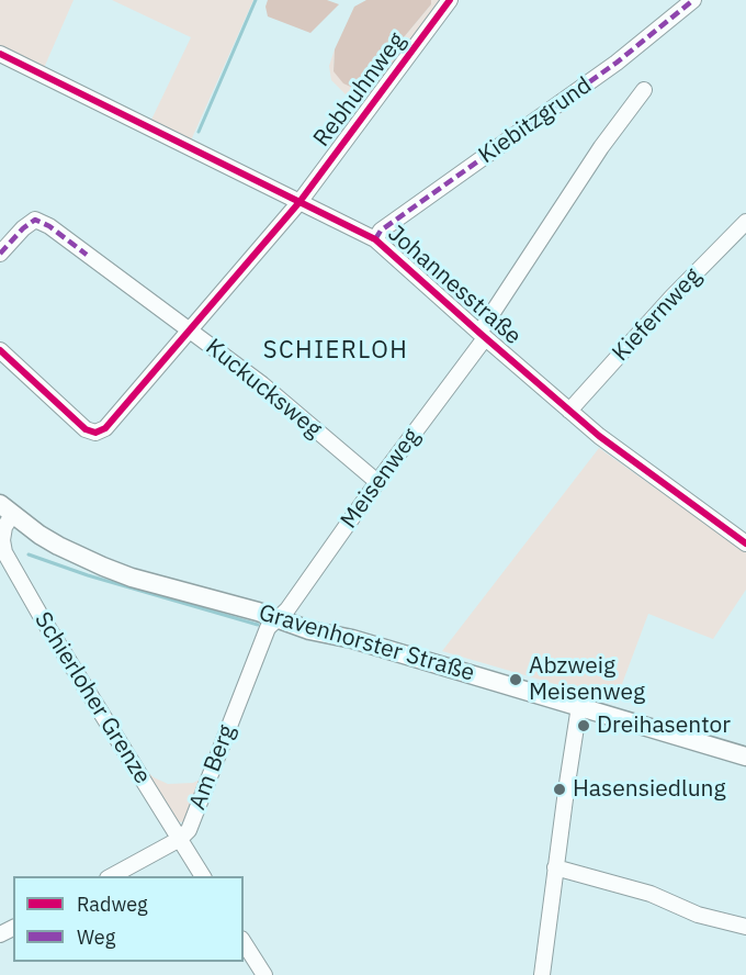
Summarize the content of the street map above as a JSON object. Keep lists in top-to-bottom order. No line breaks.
{"streets":{"main road":["Gravenhorster Straße"],"street":["Rebhuhnweg","Kiebitzgrund","Johannesstraße","Kiefernweg","Kuckucksweg","Meisenweg","Schierloher Grenze","Am Berg"]},"crossings":[["Rebhuhnweg","Johannesstraße"],["Rebhuhnweg","Kuckucksweg"],["Kiebitzgrund","Johannesstraße"],["Johannesstraße","Kiefernweg"],["Johannesstraße","Kuckucksweg"],["Johannesstraße","Meisenweg"],["Kuckucksweg","Meisenweg"],["Meisenweg","Gravenhorster Straße"],["Meisenweg","Am Berg"],["Gravenhorster Straße","Schierloher Grenze"],["Gravenhorster Straße","Am Berg"],["Schierloher Grenze","Am Berg"]],"districts":["SCHIERLOH"],"places":["Abzweig Meisenweg","Dreihasentor","Hasensiedlung"],"legend":["Radweg","Weg"]}
